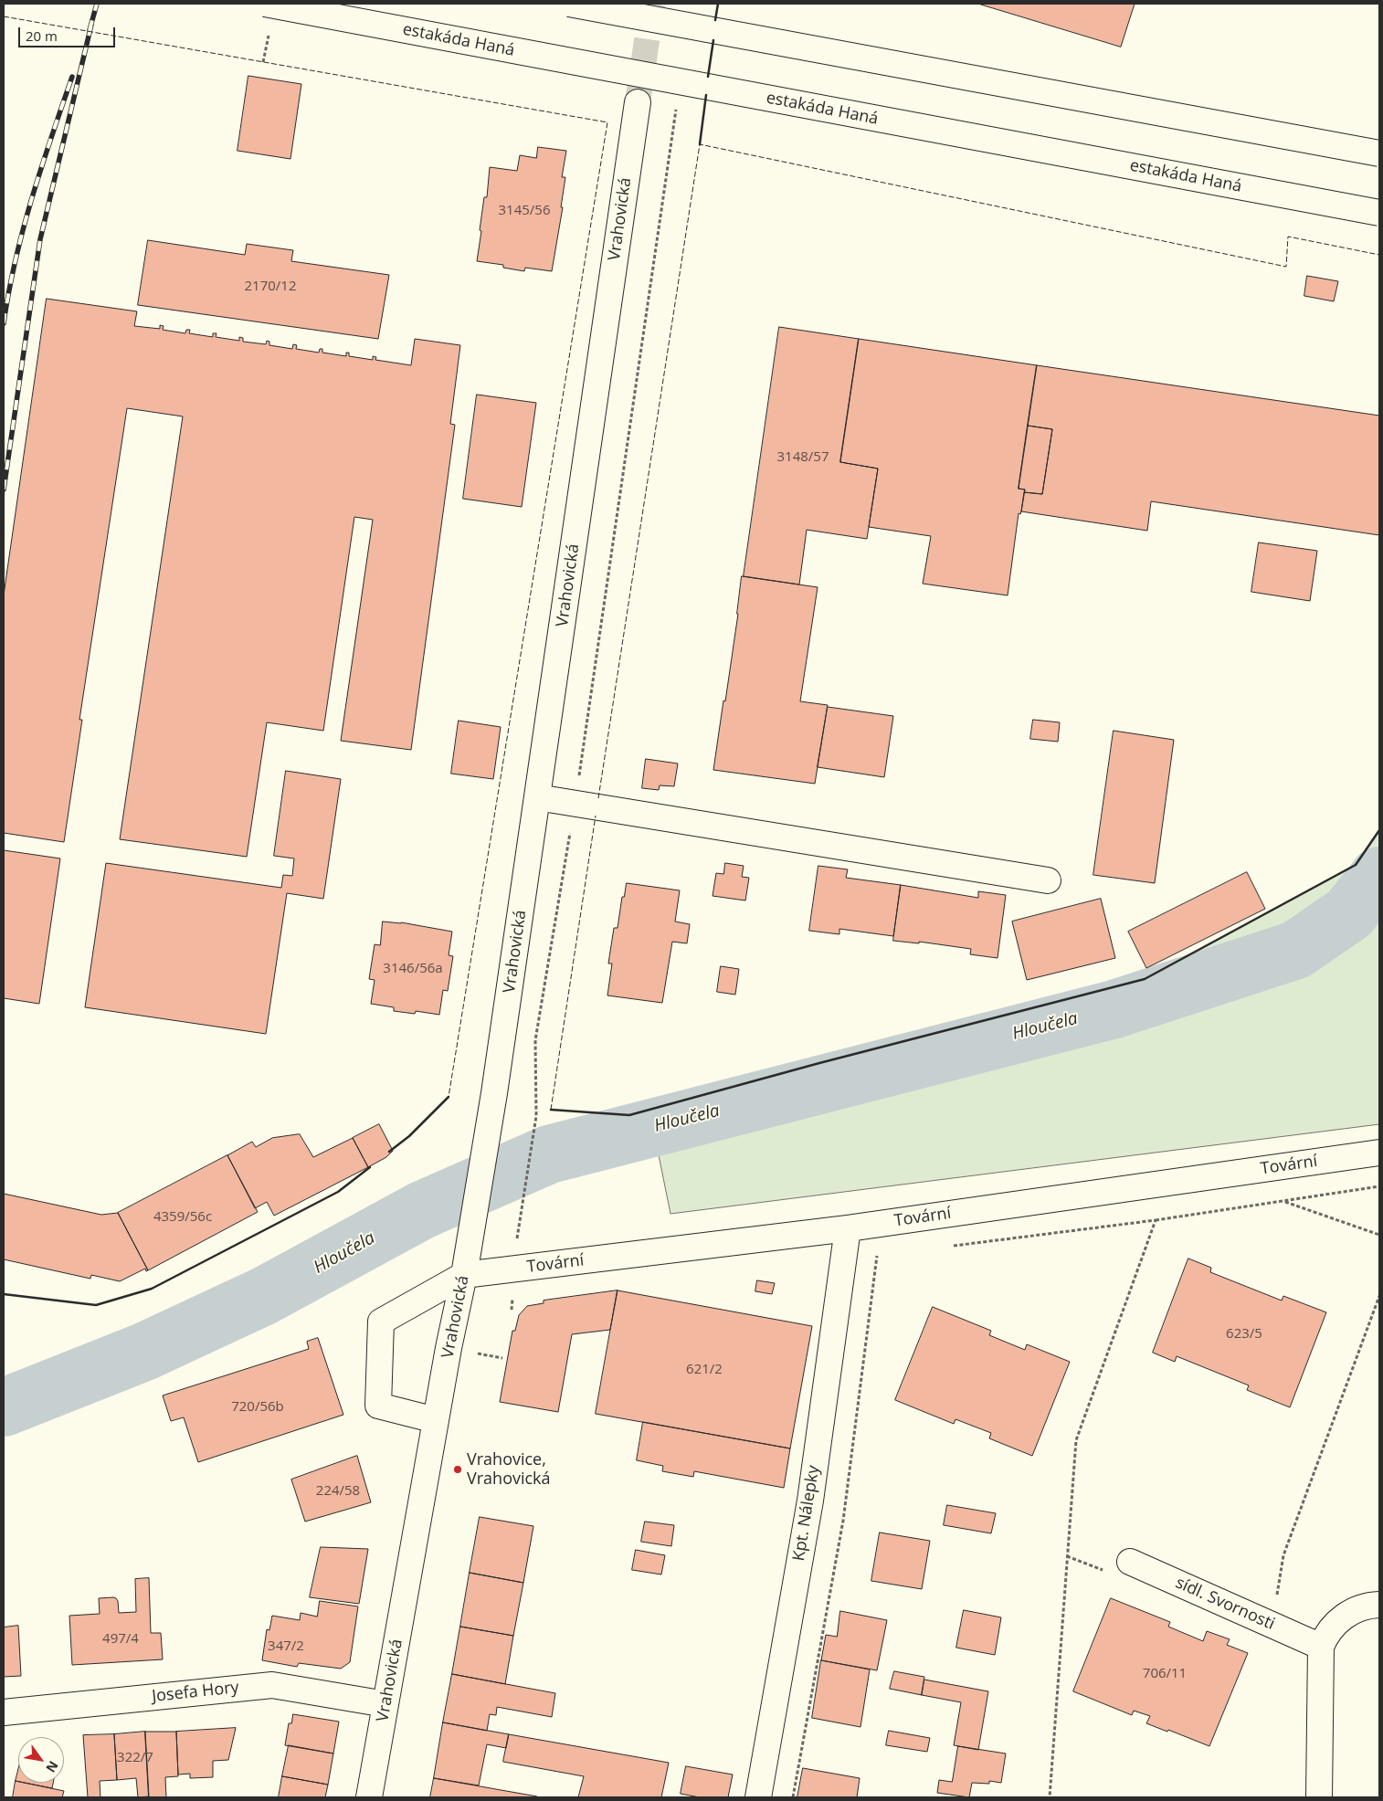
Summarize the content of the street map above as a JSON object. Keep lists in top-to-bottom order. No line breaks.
{"streets":{"main road":["estakáda Haná","Vrahovická","Tovární","Kpt. Nálepky","sídl. Svornosti","Josefa Hory"]},"crossings":[["Vrahovická","Tovární"],["Vrahovická","Josefa Hory"],["Tovární","Kpt. Nálepky"]],"water":["Hloučela"],"places":["Vrahovice, Vrahovická"],"house_numbers":["3145/56","2170/12","3148/57","3146/56a","4359/56c","623/5","621/2","720/56b","224/58","497/4","347/2","706/11","322/7"],"scale_bar":"20 m","north":"bottom right"}
